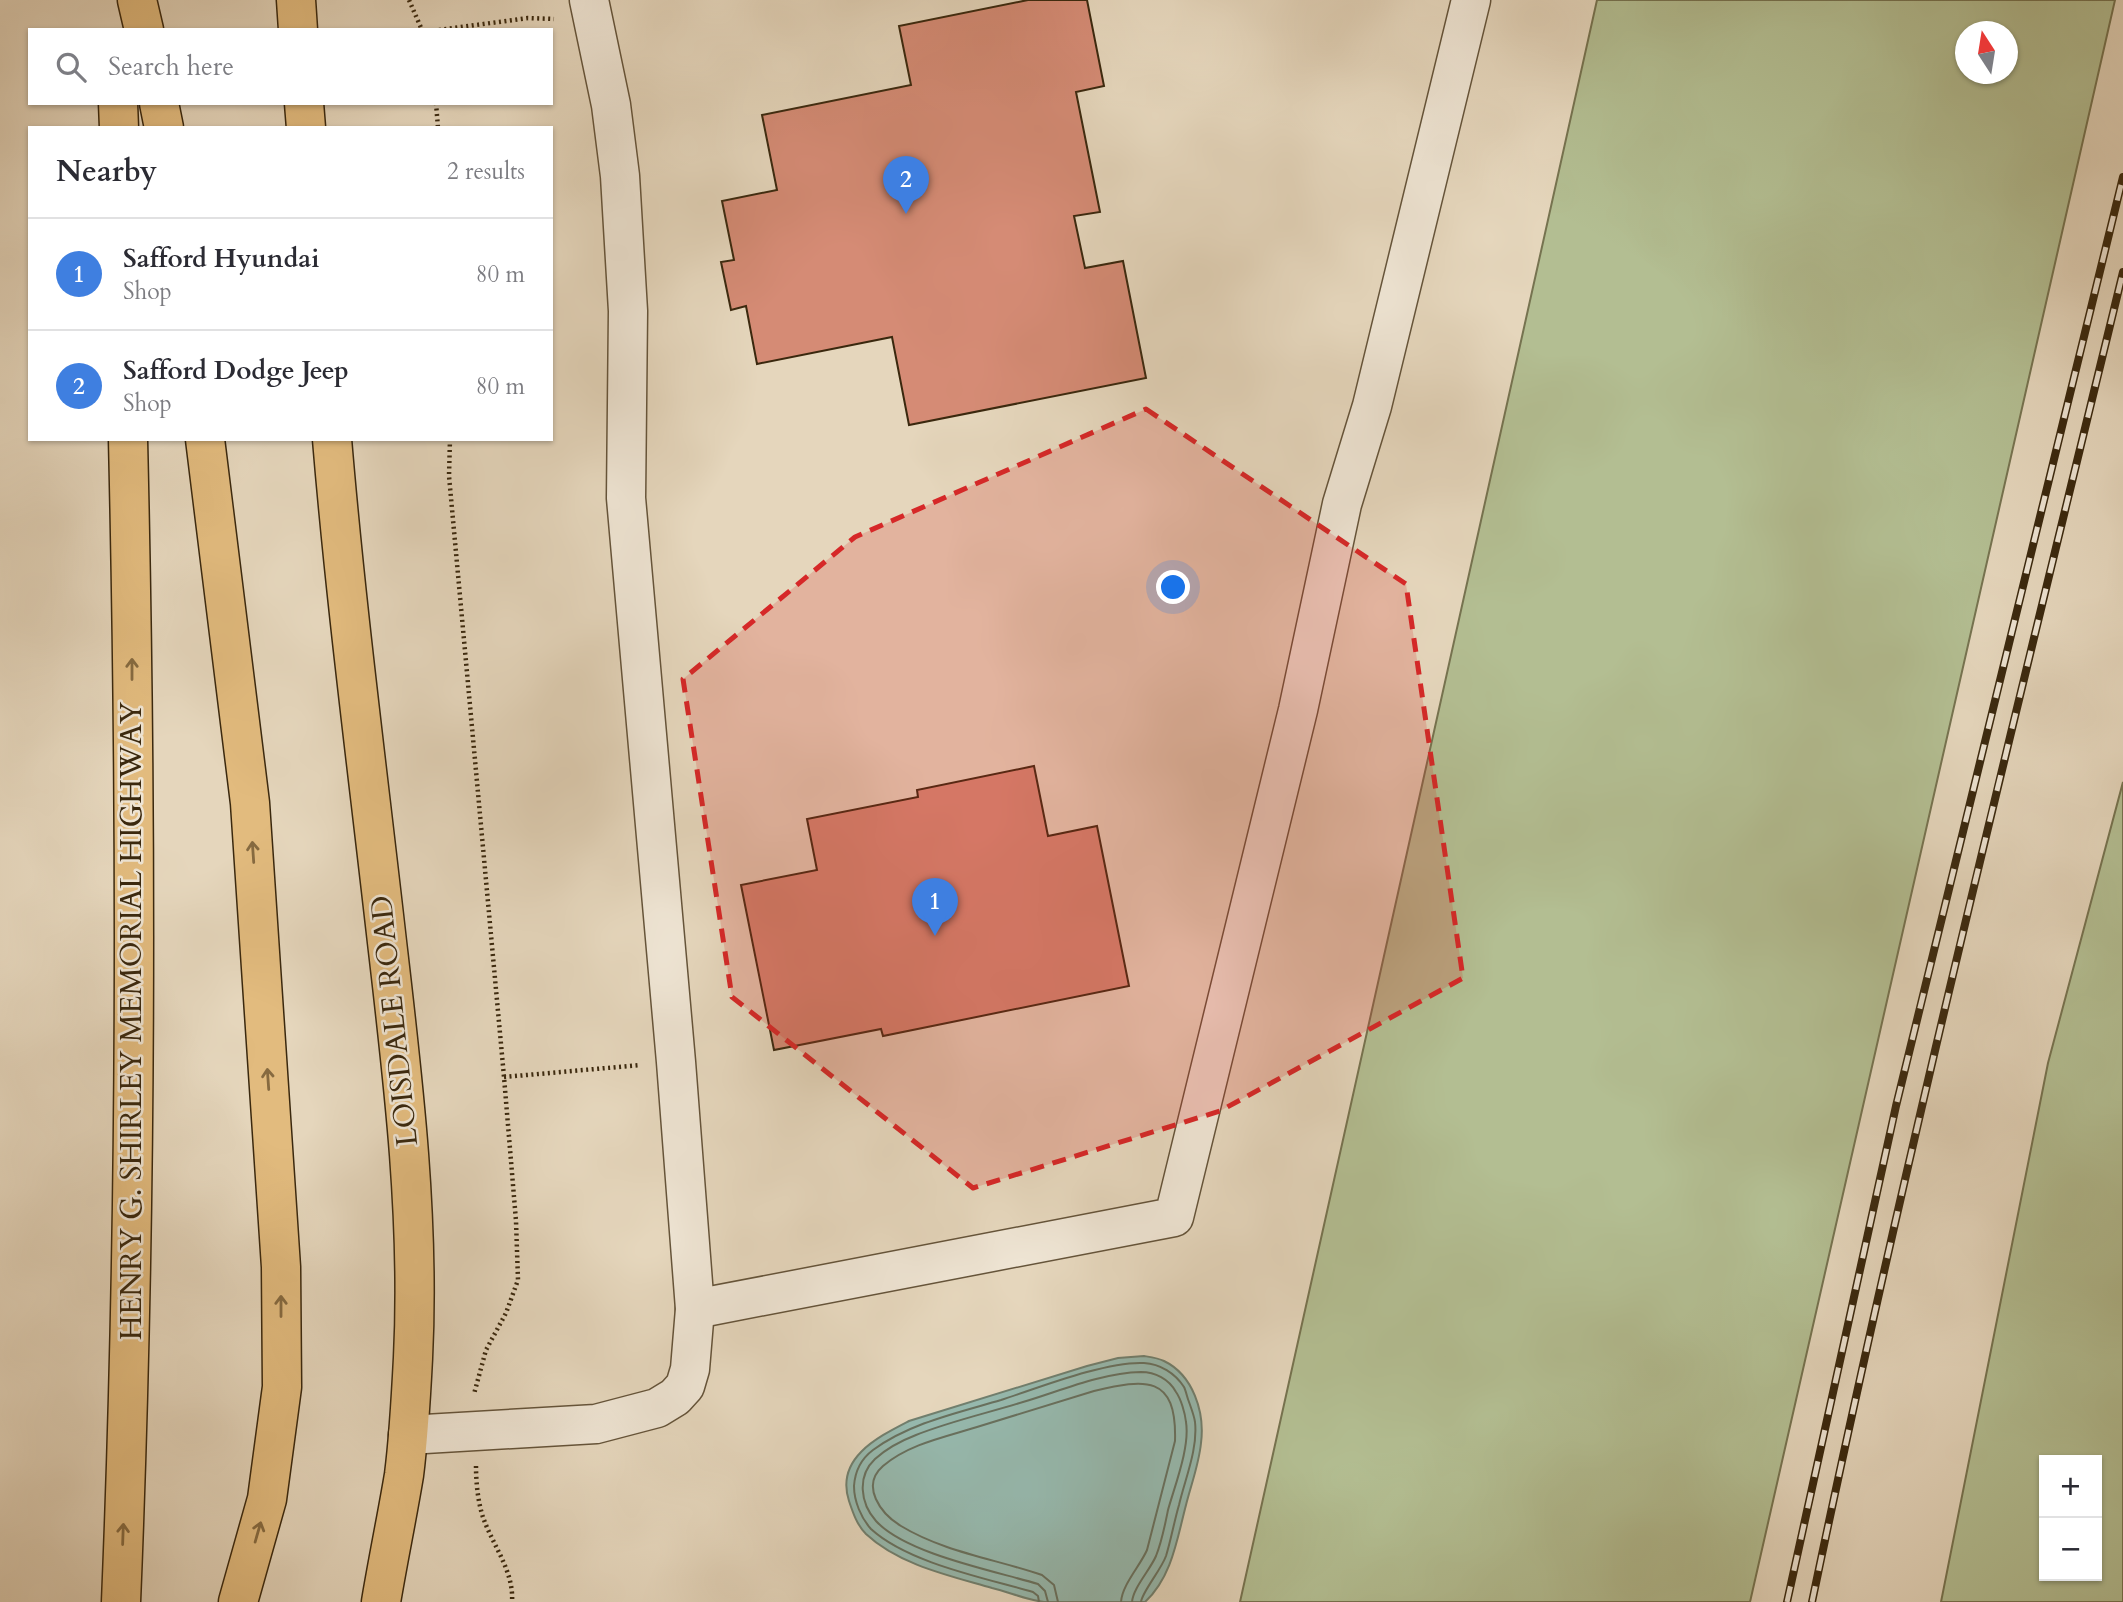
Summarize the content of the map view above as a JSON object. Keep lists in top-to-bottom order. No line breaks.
{"streets":{"main road":["HENRY G. SHIRLEY MEMORIAL HIGHWAY","LOISDALE ROAD"]},"north":"top","page":{"search":"Search here","heading":["Nearby","2 results"],"pins":["2","1"],"list":[{"mark":"1","name":"Safford Hyundai","note":"Shop","value":"80 m"},{"mark":"2","name":"Safford Dodge Jeep","note":"Shop","value":"80 m"}],"map_buttons":["+","−"]}}
